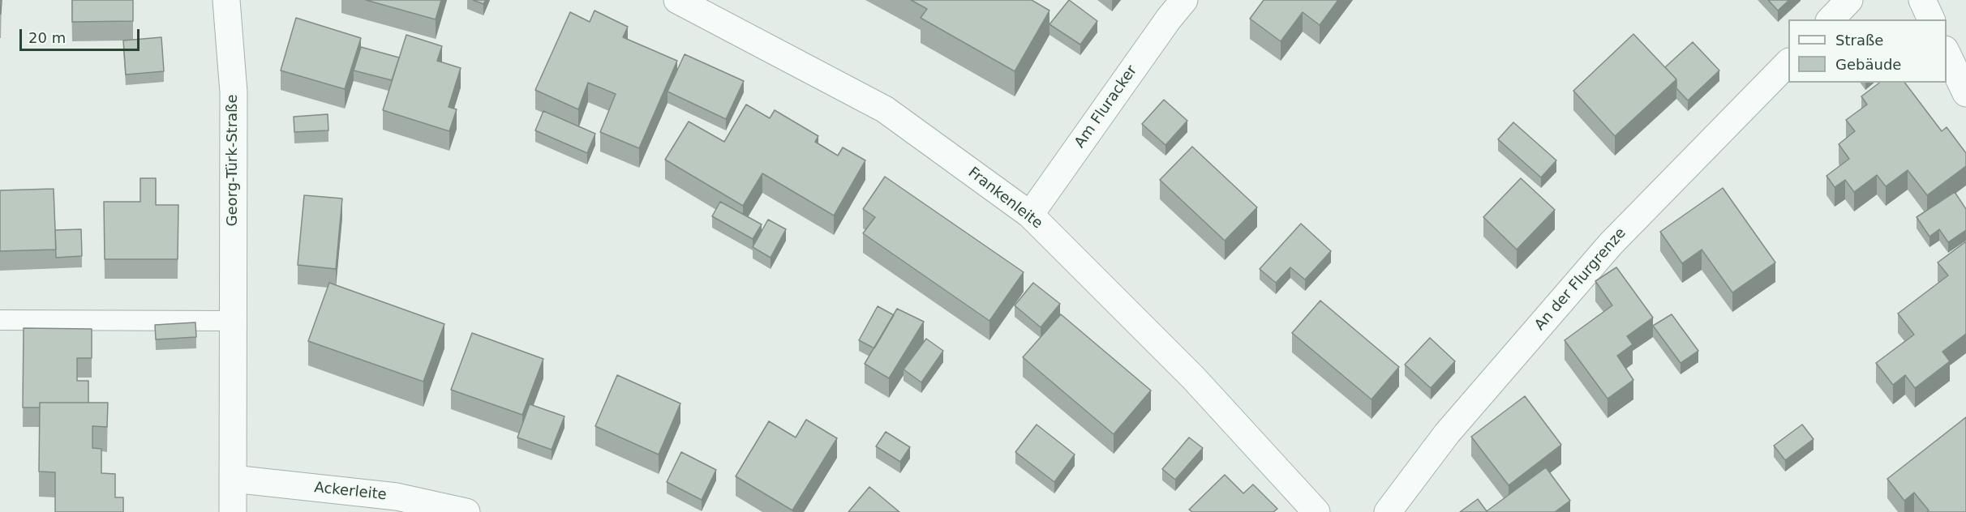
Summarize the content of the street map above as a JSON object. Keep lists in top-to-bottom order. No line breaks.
{"streets":{"street":["Am Fluracker","Georg-Türk-Straße","Frankenleite","An der Flurgrenze","Ackerleite"]},"crossings":[["Am Fluracker","Frankenleite"],["Georg-Türk-Straße","Ackerleite"]],"legend":["Straße","Gebäude"],"scale_bar":"20 m"}
